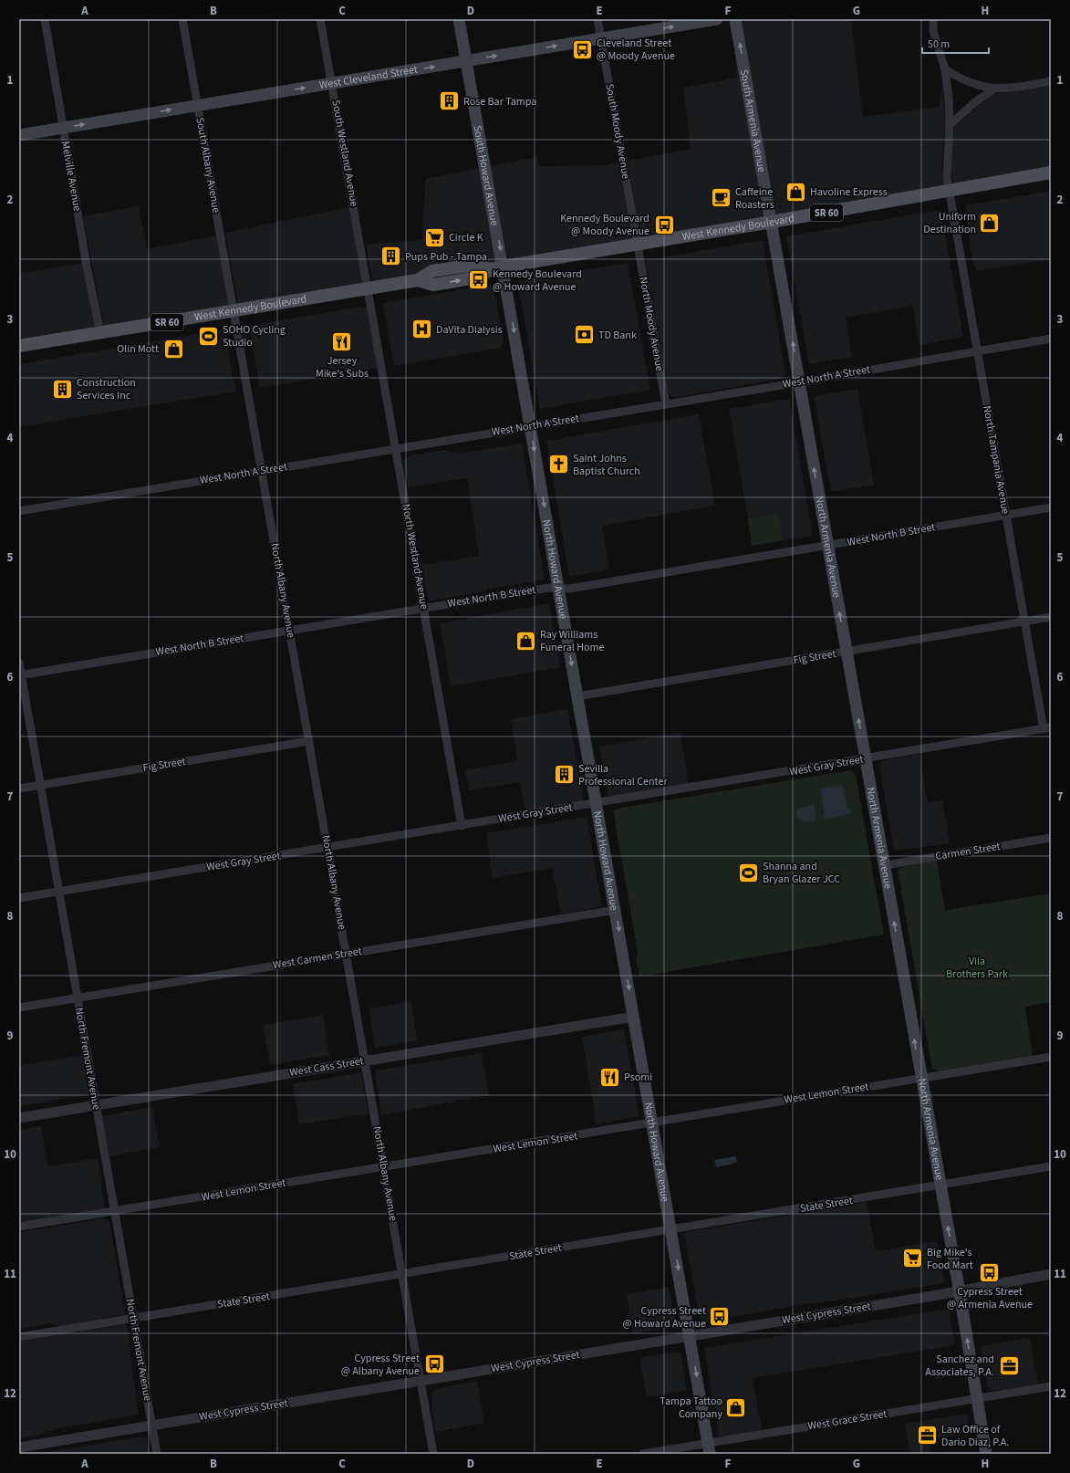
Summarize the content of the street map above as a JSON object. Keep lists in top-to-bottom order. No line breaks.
{"streets":{"main road":["West Cleveland Street","South Armenia Avenue","South Howard Avenue","SR 60","West Kennedy Boulevard","North Armenia Avenue","North Howard Avenue"],"street":["South Moody Avenue","South Westland Avenue","South Albany Avenue","Melville Avenue","North Moody Avenue","West North A Street","North Tampania Avenue","West North B Street","North Westland Avenue","North Albany Avenue","Fig Street","West Gray Street","Carmen Street","West Carmen Street","North Fremont Avenue","West Cass Street","West Lemon Street","State Street","West Cypress Street","West Grace Street"]},"crossings":[["West Cleveland Street","South Moody Avenue"],["West Cleveland Street","South Westland Avenue"],["West Cleveland Street","South Albany Avenue"],["West Cleveland Street","South Howard Avenue"],["West Cleveland Street","Melville Avenue"],["South Armenia Avenue","West Kennedy Boulevard"],["South Armenia Avenue","North Armenia Avenue"],["South Moody Avenue","West Kennedy Boulevard"],["South Moody Avenue","North Moody Avenue"],["South Westland Avenue","West Kennedy Boulevard"],["South Westland Avenue","North Westland Avenue"],["South Albany Avenue","West Kennedy Boulevard"],["South Albany Avenue","North Albany Avenue"],["South Howard Avenue","West Kennedy Boulevard"],["South Howard Avenue","North Howard Avenue"],["Melville Avenue","West Kennedy Boulevard"],["West Kennedy Boulevard","North Moody Avenue"],["West Kennedy Boulevard","North Tampania Avenue"],["West Kennedy Boulevard","North Armenia Avenue"],["West Kennedy Boulevard","North Westland Avenue"],["West Kennedy Boulevard","North Howard Avenue"],["West Kennedy Boulevard","North Albany Avenue"],["North Moody Avenue","West North A Street"],["West North A Street","North Tampania Avenue"],["West North A Street","North Armenia Avenue"],["West North A Street","North Westland Avenue"],["West North A Street","North Howard Avenue"],["West North A Street","North Albany Avenue"],["North Tampania Avenue","West North B Street"],["North Tampania Avenue","Fig Street"],["North Tampania Avenue","West Gray Street"],["West North B Street","North Armenia Avenue"],["West North B Street","North Westland Avenue"],["West North B Street","North Howard Avenue"],["West North B Street","North Albany Avenue"],["West North B Street","North Fremont Avenue"],["North Armenia Avenue","Fig Street"],["North Armenia Avenue","West Gray Street"],["North Armenia Avenue","Carmen Street"],["North Armenia Avenue","West Lemon Street"],["North Armenia Avenue","State Street"],["North Armenia Avenue","West Cypress Street"],["North Armenia Avenue","West Grace Street"],["North Westland Avenue","West Gray Street"],["North Howard Avenue","Fig Street"],["North Howard Avenue","West Gray Street"],["North Howard Avenue","West Carmen Street"],["North Howard Avenue","West Cass Street"],["North Howard Avenue","West Lemon Street"],["North Howard Avenue","State Street"],["North Howard Avenue","West Cypress Street"],["North Howard Avenue","West Grace Street"],["North Albany Avenue","Fig Street"],["North Albany Avenue","West Gray Street"],["North Albany Avenue","West Carmen Street"],["North Albany Avenue","West Cass Street"],["North Albany Avenue","West Lemon Street"],["North Albany Avenue","State Street"],["North Albany Avenue","West Cypress Street"],["Fig Street","North Fremont Avenue"],["West Gray Street","North Fremont Avenue"],["West Carmen Street","North Fremont Avenue"],["North Fremont Avenue","West Cass Street"],["North Fremont Avenue","West Lemon Street"],["North Fremont Avenue","State Street"],["North Fremont Avenue","West Cypress Street"]],"one_way":["West Cleveland Street","South Armenia Avenue","South Howard Avenue","North Armenia Avenue","North Howard Avenue"],"parks":["Vila Brothers Park"],"places":{"bus stop":["Cleveland Street @ Moody Avenue","Kennedy Boulevard @ Moody Avenue","Kennedy Boulevard @ Howard Avenue","Cypress Street @ Armenia Avenue","Cypress Street @ Howard Avenue","Cypress Street @ Albany Avenue"],"building":["Rose Bar Tampa","Pups Pub - Tampa","Construction Services Inc","Sevilla Professional Center"],"shop":["Havoline Express","Uniform Destination","Olin Mott","Ray Williams Funeral Home","Tampa Tattoo Company"],"cafe":["Caffeine Roasters"],"supermarket":["Circle K","Big Mike's Food Mart"],"hospital":["DaVita Dialysis"],"bank":["TD Bank"],"sports":["SOHO Cycling Studio","Shanna and Bryan Glazer JCC"],"restaurant":["Jersey Mike's Subs","Psomi"],"church":["Saint Johns Baptist Church"],"office":["Sanchez and Associates, P.A.","Law Office of Dario Diaz, P.A."]},"scale_bar":"50 m","grid":{"columns":["A","B","C","D","E","F","G","H"],"rows":["1","2","3","4","5","6","7","8","9","10","11","12"]}}
